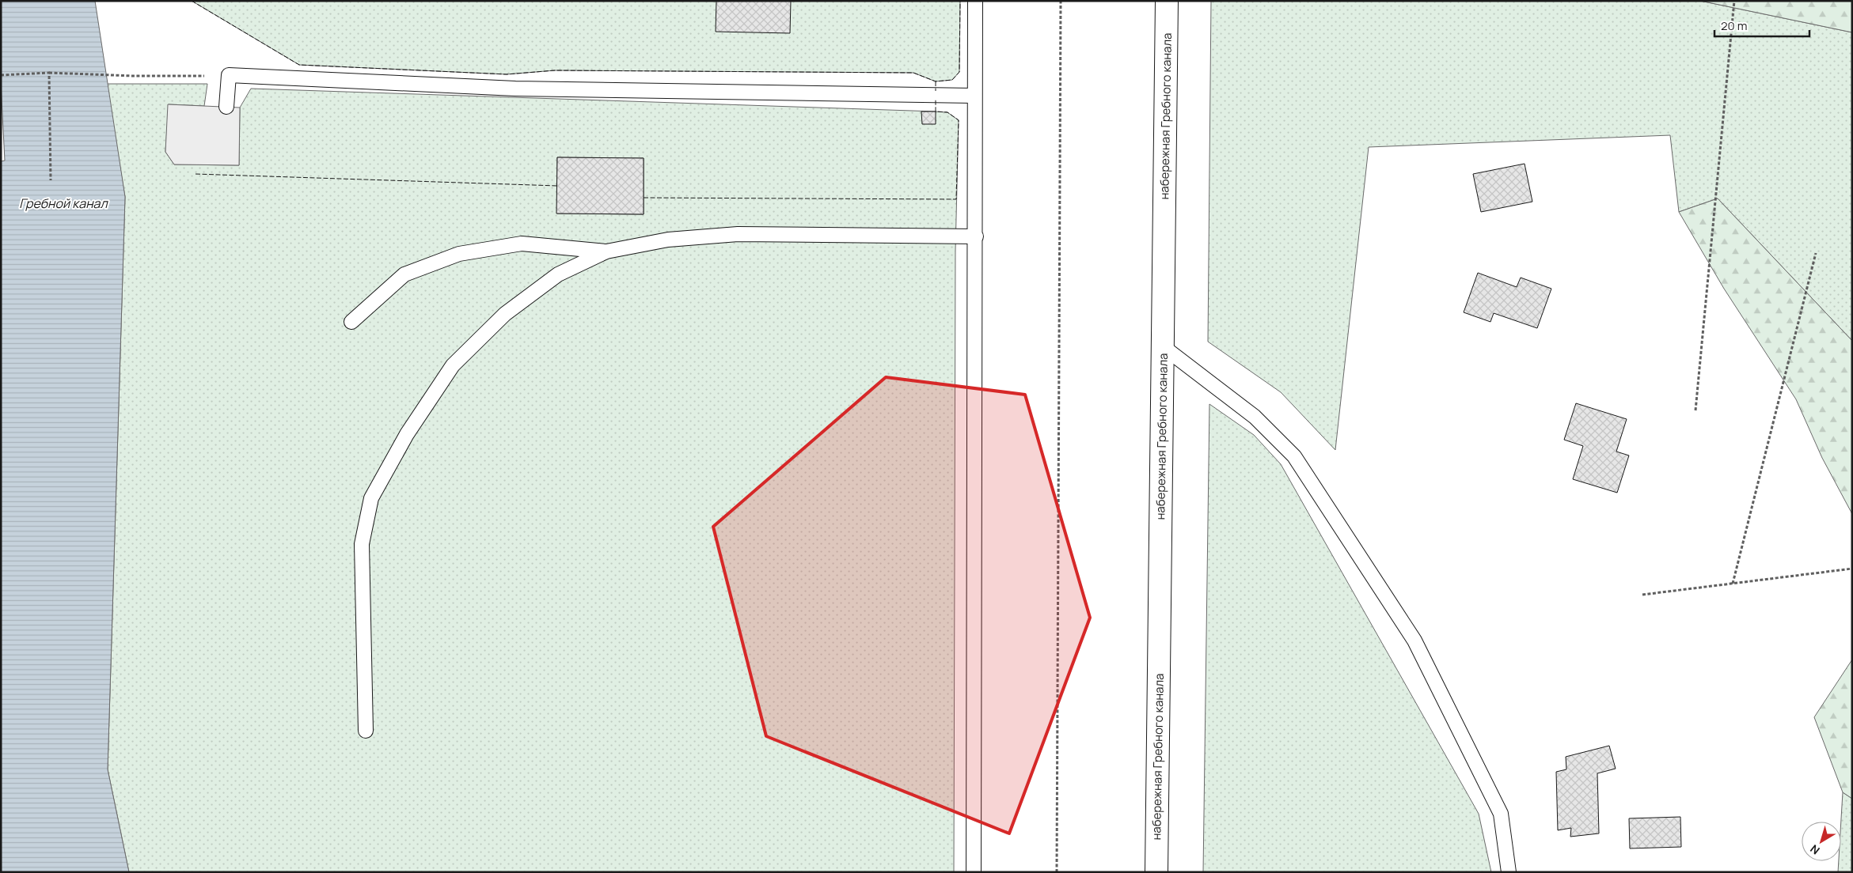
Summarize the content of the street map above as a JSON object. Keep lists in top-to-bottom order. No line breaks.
{"streets":{"street":["набережная Гребного канала"]},"water":["Гребной канал"],"scale_bar":"20 m","north":"bottom left"}
